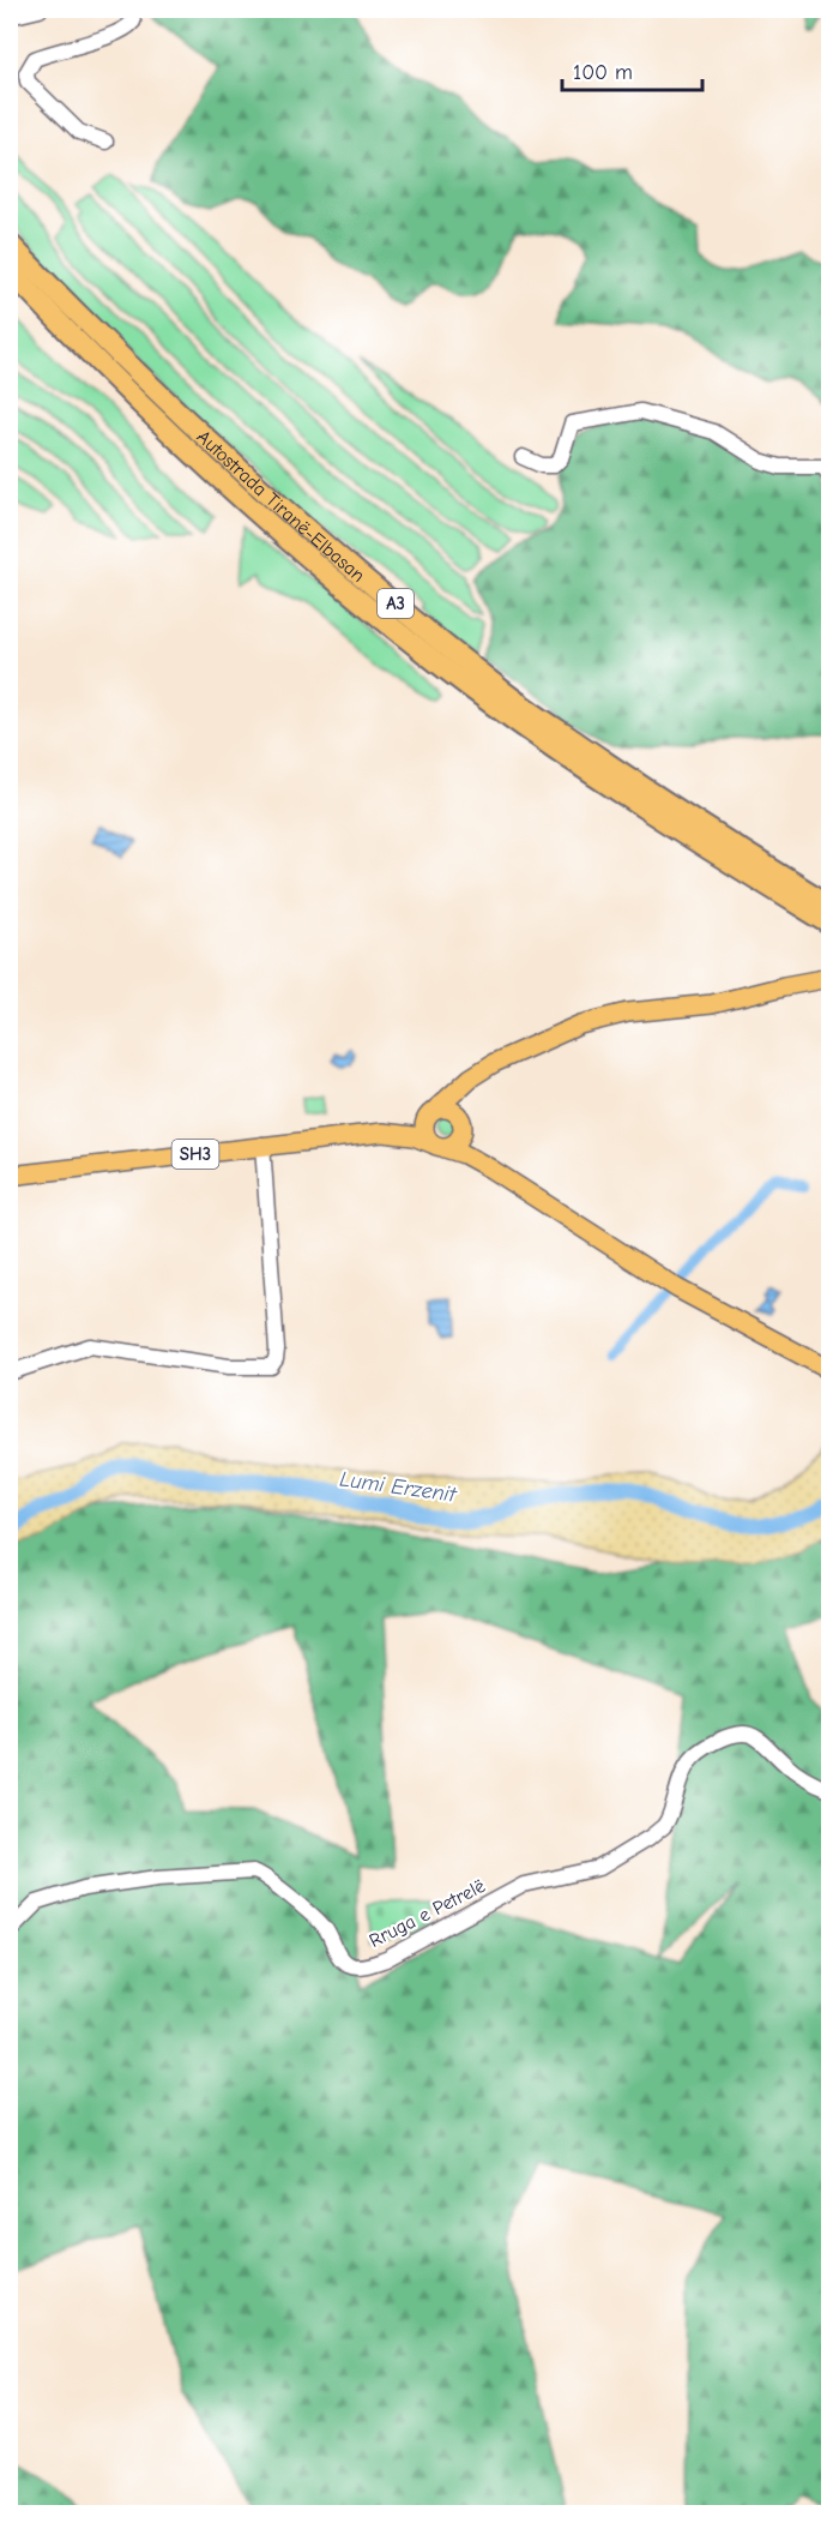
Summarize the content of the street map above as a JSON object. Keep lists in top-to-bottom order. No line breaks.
{"streets":{"highway":["Autostrada Tiranë-Elbasan","A3"],"main road":["SH3"],"street":["Rruga e Petrelë"]},"water":["Lumi Erzenit"],"scale_bar":"100 m"}
